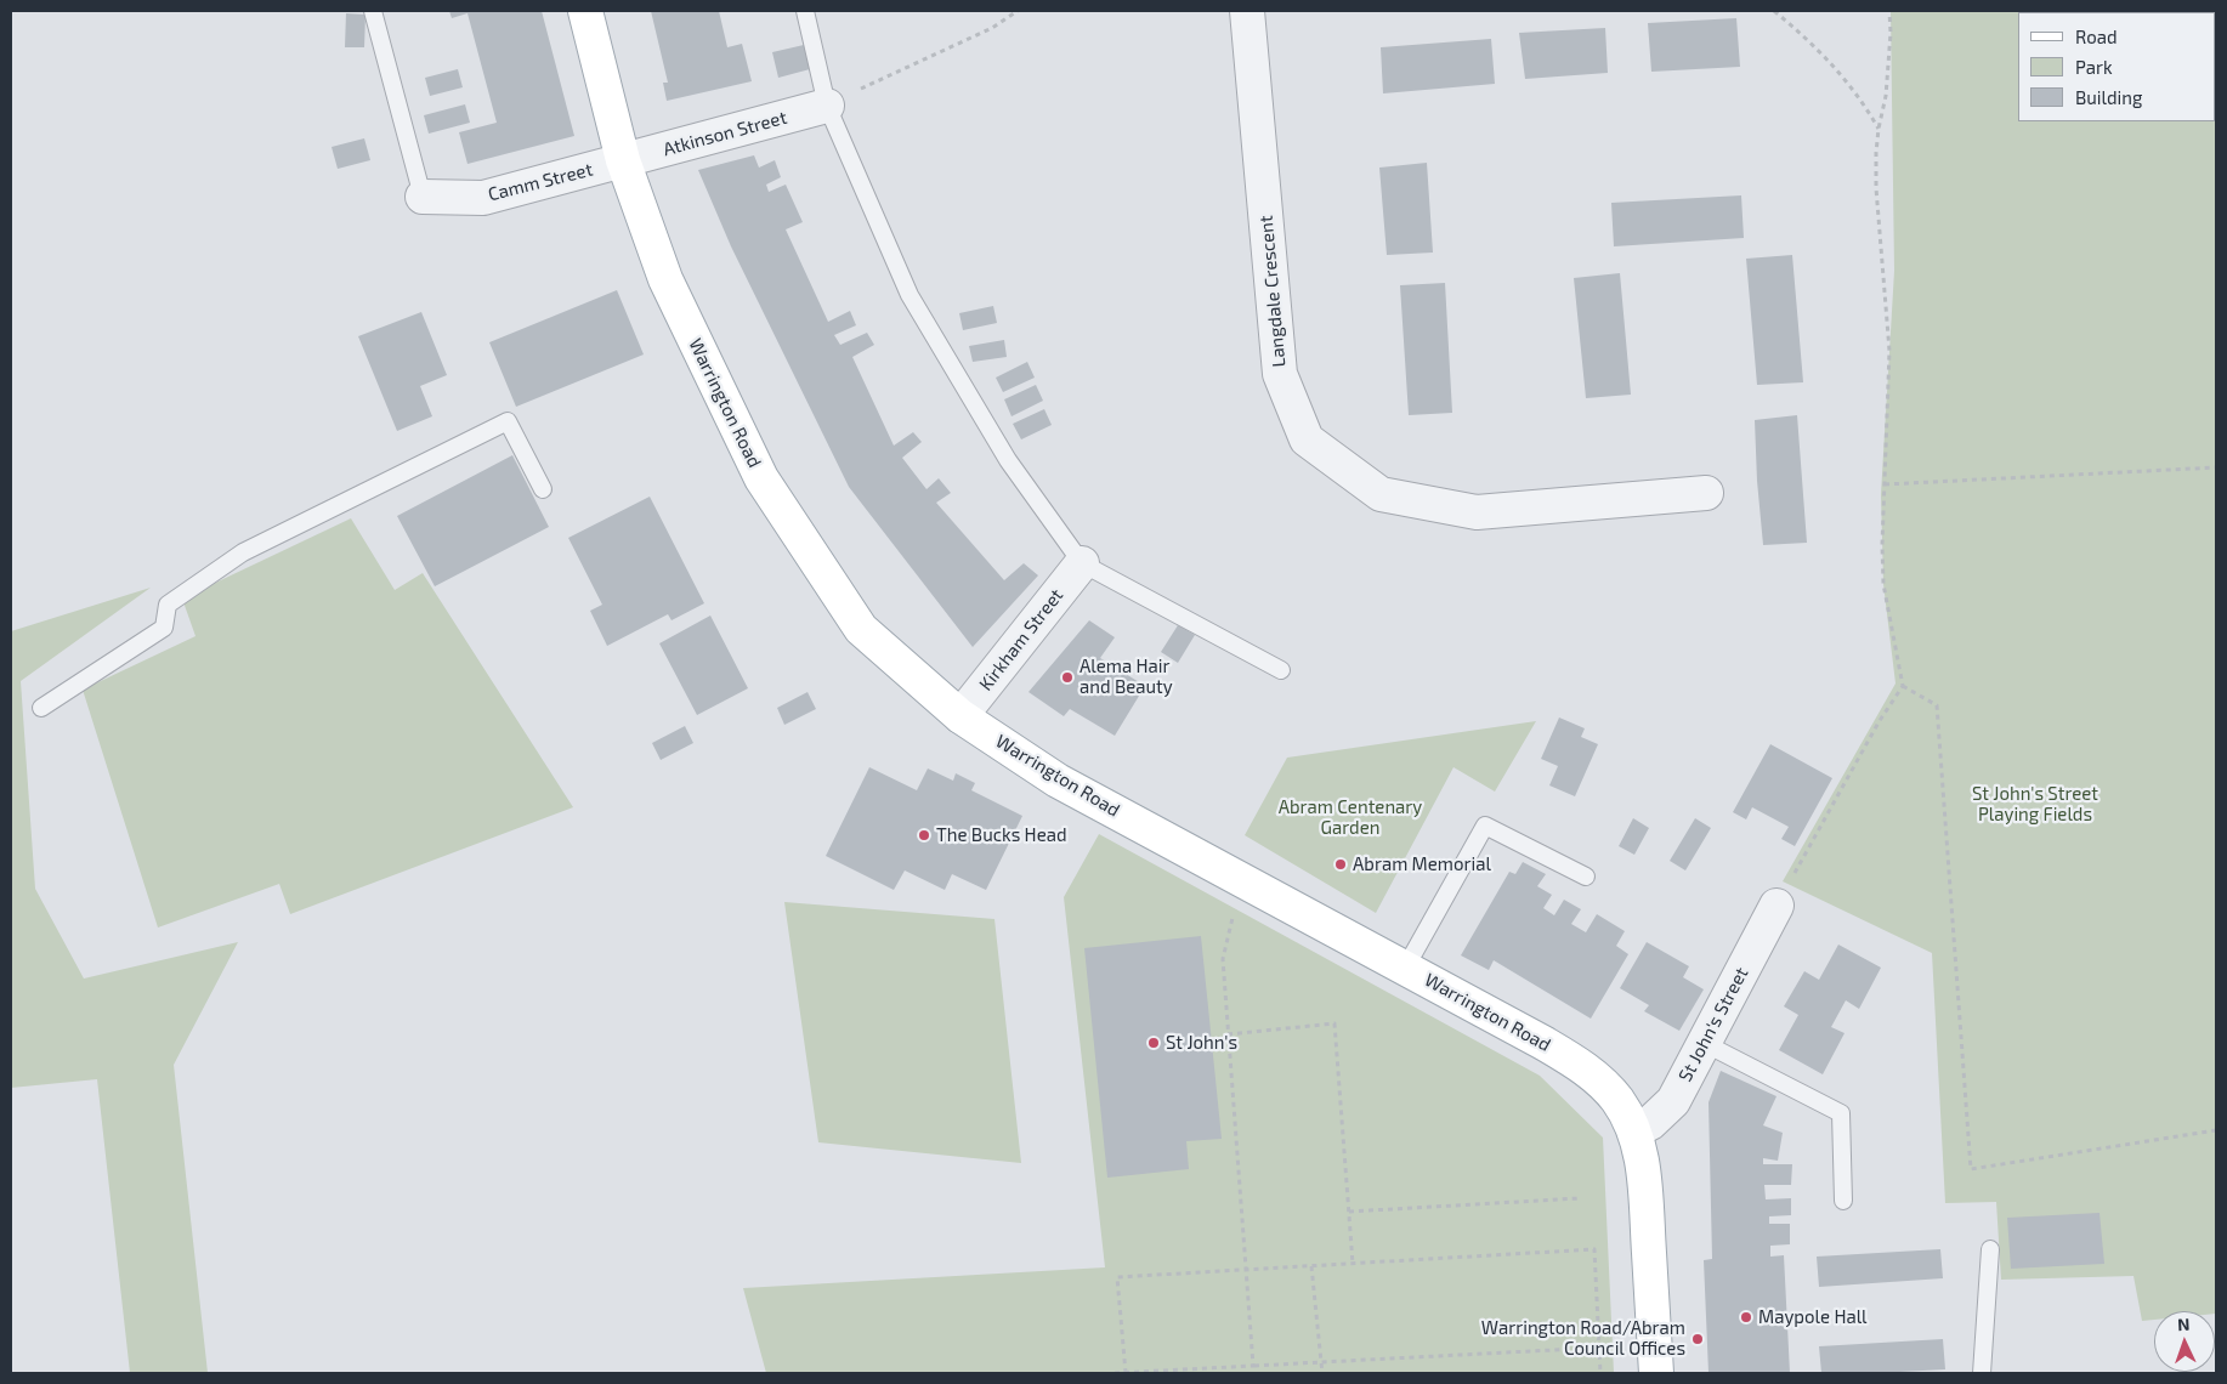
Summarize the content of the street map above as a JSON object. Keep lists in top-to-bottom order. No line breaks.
{"streets":{"main road":["Warrington Road"],"street":["Atkinson Street","Camm Street","Langdale Crescent","Kirkham Street","St John's Street"]},"crossings":[["Atkinson Street","Camm Street"],["Atkinson Street","Warrington Road"],["Camm Street","Warrington Road"],["Warrington Road","Kirkham Street"],["Warrington Road","St John's Street"]],"parks":["St John's Street Playing Fields","Abram Centenary Garden"],"places":["Alema Hair and Beauty","The Bucks Head","Abram Memorial","St John's","Maypole Hall","Warrington Road/Abram Council Offices"],"legend":["Road","Park","Building"],"north":"top"}
